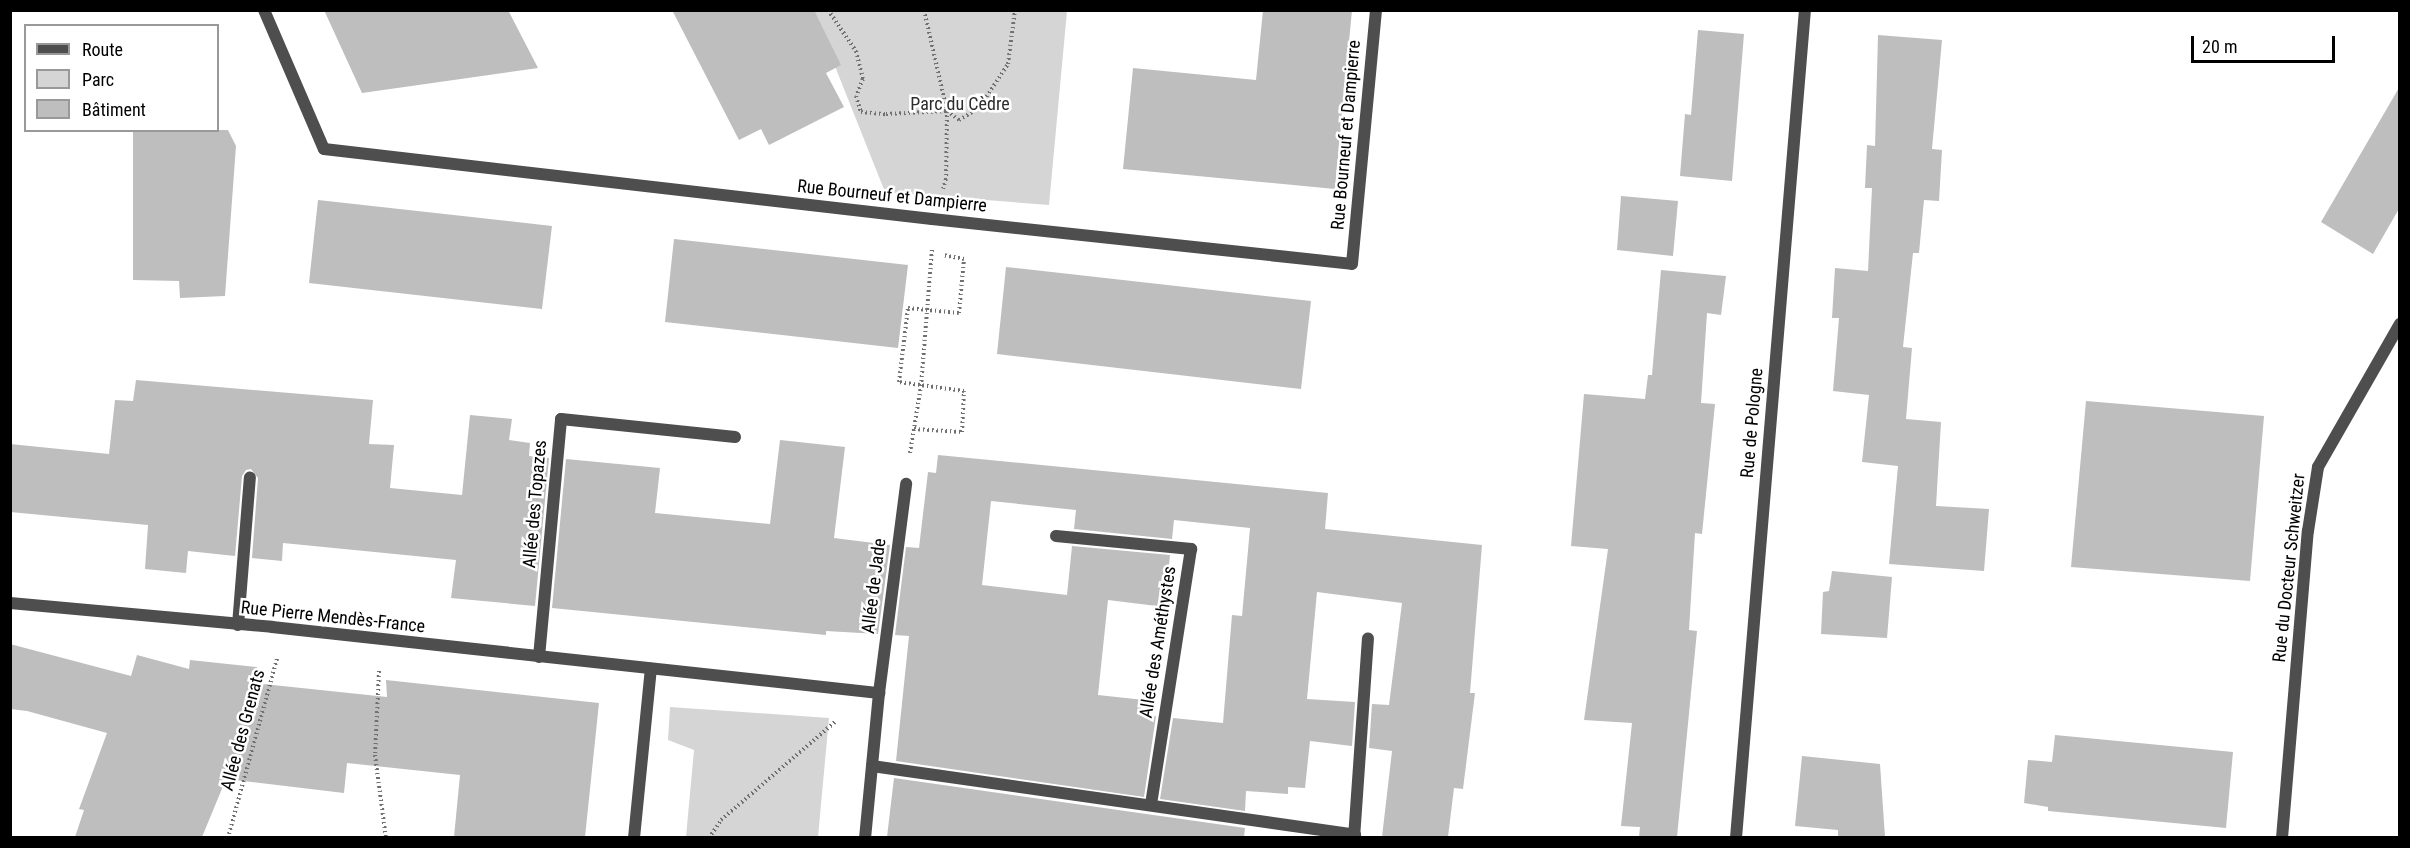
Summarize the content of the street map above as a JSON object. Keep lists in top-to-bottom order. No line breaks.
{"streets":{"street":["Rue Bourneuf et Dampierre","Rue de Pologne","Allée des Topazes","Rue du Docteur Schweitzer","Allée de Jade","Rue Pierre Mendès-France","Allée des Améthystes"],"path":["Allée des Grenats"]},"crossings":[["Allée des Topazes","Rue Pierre Mendès-France"],["Allée de Jade","Rue Pierre Mendès-France"],["Rue Pierre Mendès-France","Allée des Grenats"]],"parks":["Parc du Cèdre"],"legend":["Route","Parc","Bâtiment"],"scale_bar":"20 m"}
